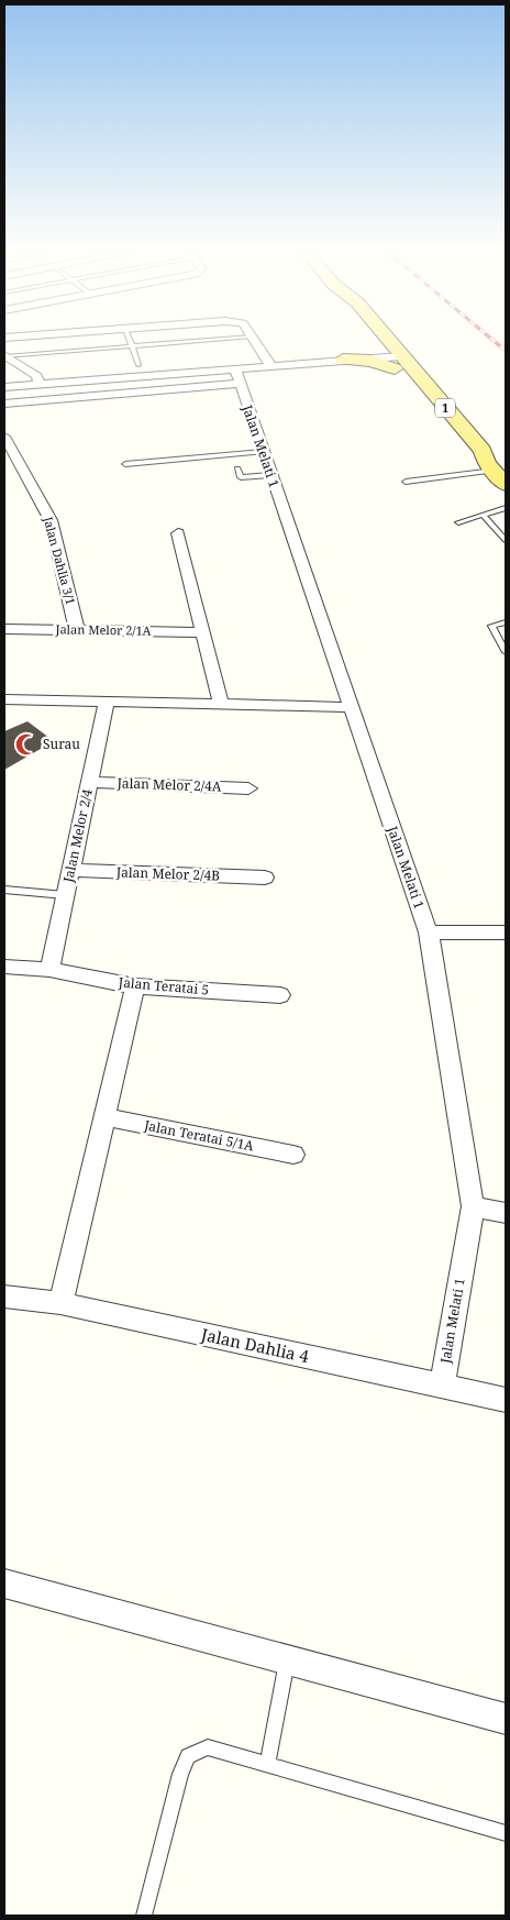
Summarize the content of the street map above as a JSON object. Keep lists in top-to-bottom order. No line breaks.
{"streets":{"main road":["1"],"street":["Jalan Melati 1","Jalan Dahlia 3/1","Jalan Melor 2/1A","Jalan Melor 2/4A","Jalan Melor 2/4","Jalan Melor 2/4B","Jalan Teratai 5","Jalan Teratai 5/1A","Jalan Dahlia 4"]},"crossings":[["Jalan Melati 1","Jalan Dahlia 4"],["Jalan Dahlia 3/1","Jalan Melor 2/1A"],["Jalan Melor 2/4A","Jalan Melor 2/4"],["Jalan Melor 2/4","Jalan Melor 2/4B"],["Jalan Melor 2/4","Jalan Teratai 5"]],"places":{"mosque":["Surau"]}}
